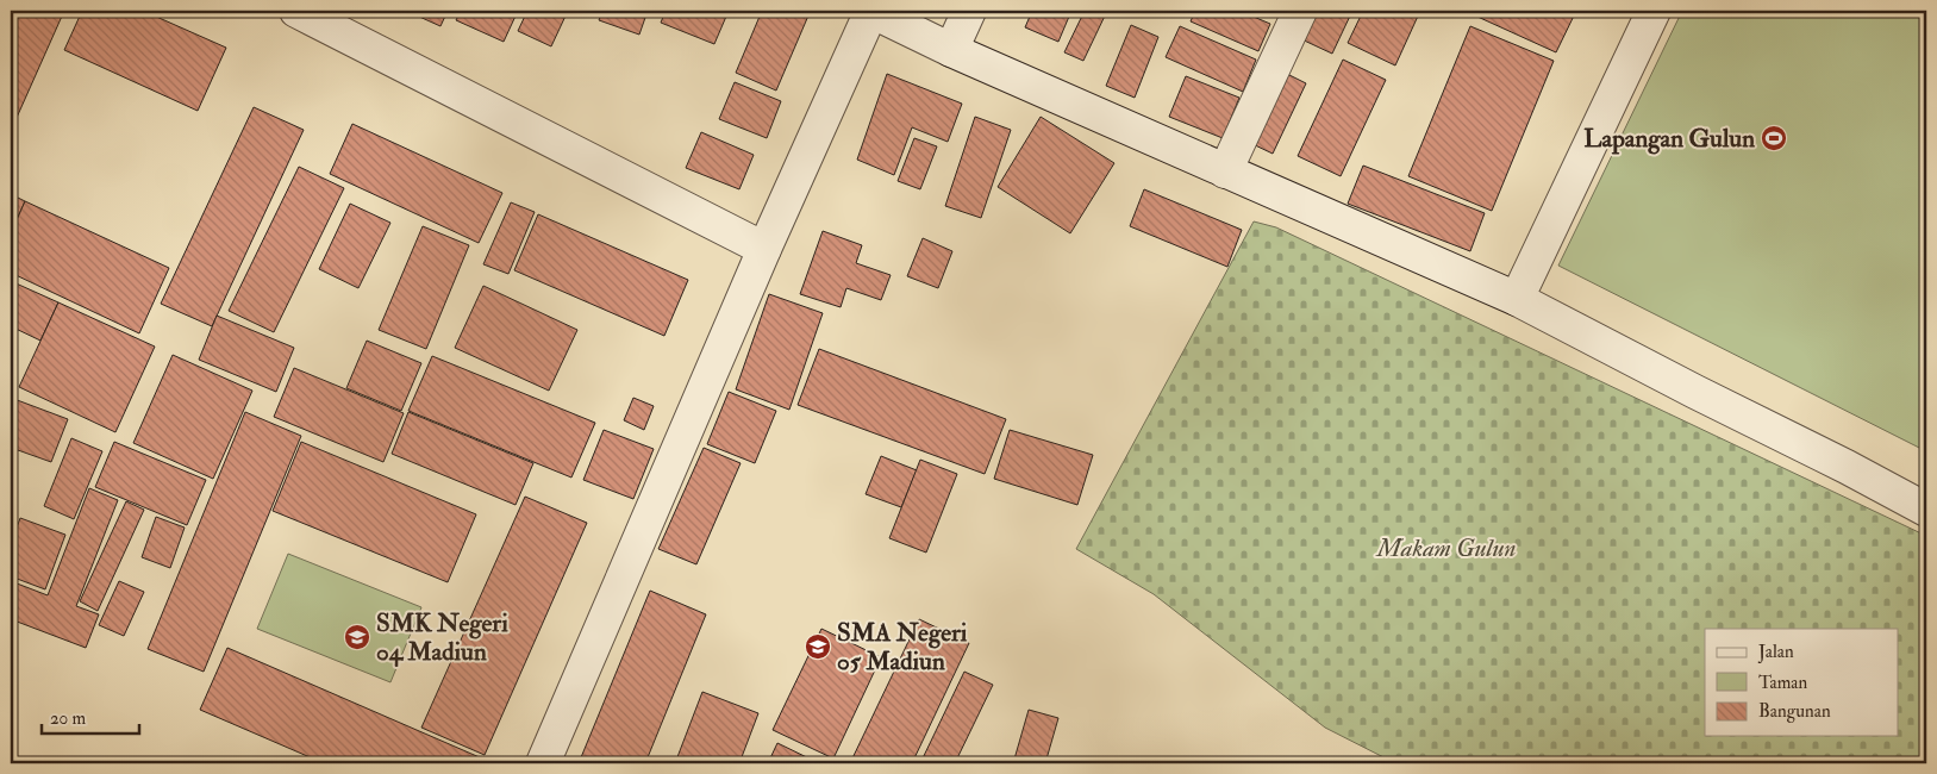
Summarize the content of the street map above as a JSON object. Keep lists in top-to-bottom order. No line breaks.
{"parks":["Makam Gulun"],"places":{"sports":["Lapangan Gulun"],"school or university":["SMK Negeri 04 Madiun","SMA Negeri 05 Madiun"]},"legend":["Jalan","Taman","Bangunan"],"scale_bar":"20 m"}
